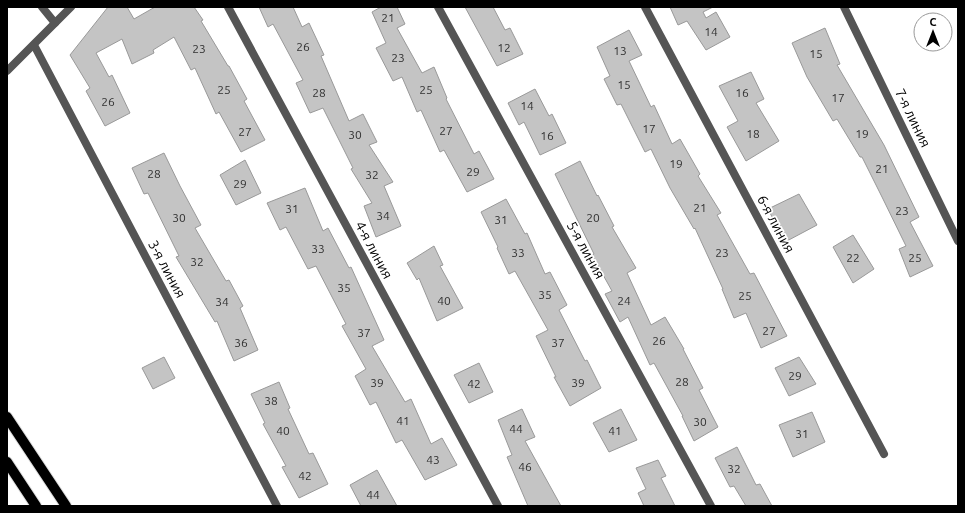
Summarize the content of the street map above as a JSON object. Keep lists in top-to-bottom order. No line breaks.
{"streets":{"street":["7-я линия","6-я линия","4-я линия","5-я линия","3-я линия"]},"house_numbers":["21","14","26","12","23","13","15","23","15","25","25","28","16","17","26","14","17","27","27","18","19","30","16","19","21","29","28","32","29","21","31","23","34","30","20","31","33","33","23","22","25","32","35","35","25","40","24","34","27","37","26","36","37","29","28","39","39","42","38","41","30","44","40","41","31","43","46","32","42","44"],"north":"top"}
